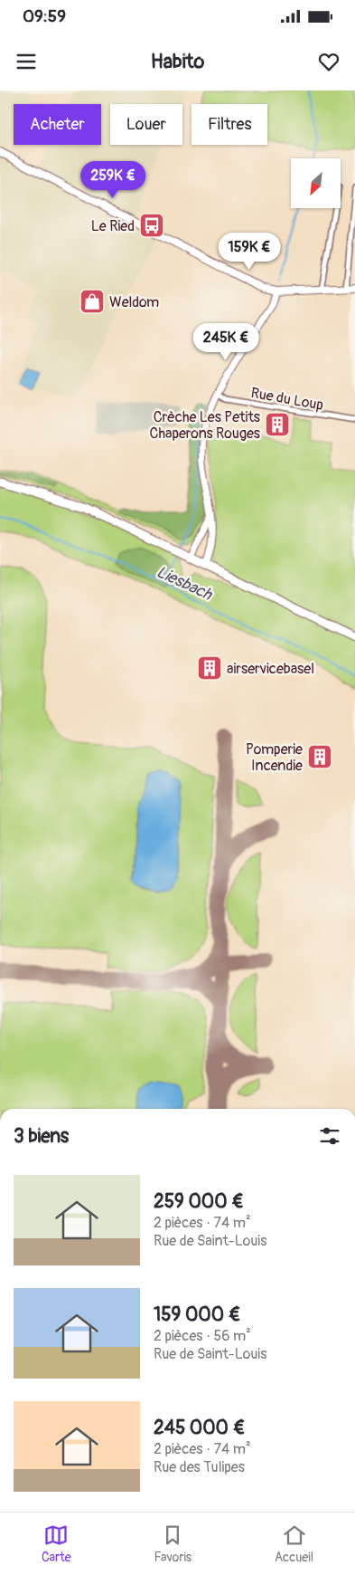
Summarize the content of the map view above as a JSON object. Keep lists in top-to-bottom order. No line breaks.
{"streets":{"street":["Rue du Loup"]},"water":["Liesbach"],"places":{"bus stop":["Le Ried"],"shop":["Weldom"],"building":["Crèche Les Petits Chaperons Rouges","airservicebasel","Pomperie Incendie"]},"north":"bottom left","page":{"status":"09:59","header":"Habito","chip":["Acheter","Louer","Filtres"],"price":["259K €","159K €","245K €"],"heading":"3 biens","list":[{"name":"259 000 €","note":"2 pièces · 74 m² · Rue de Saint-Louis"},{"name":"159 000 €","note":"2 pièces · 56 m² · Rue de Saint-Louis"},{"name":"245 000 €","note":"2 pièces · 74 m² · Rue des Tulipes"}],"tabs":["Carte","Favoris","Accueil"]}}
